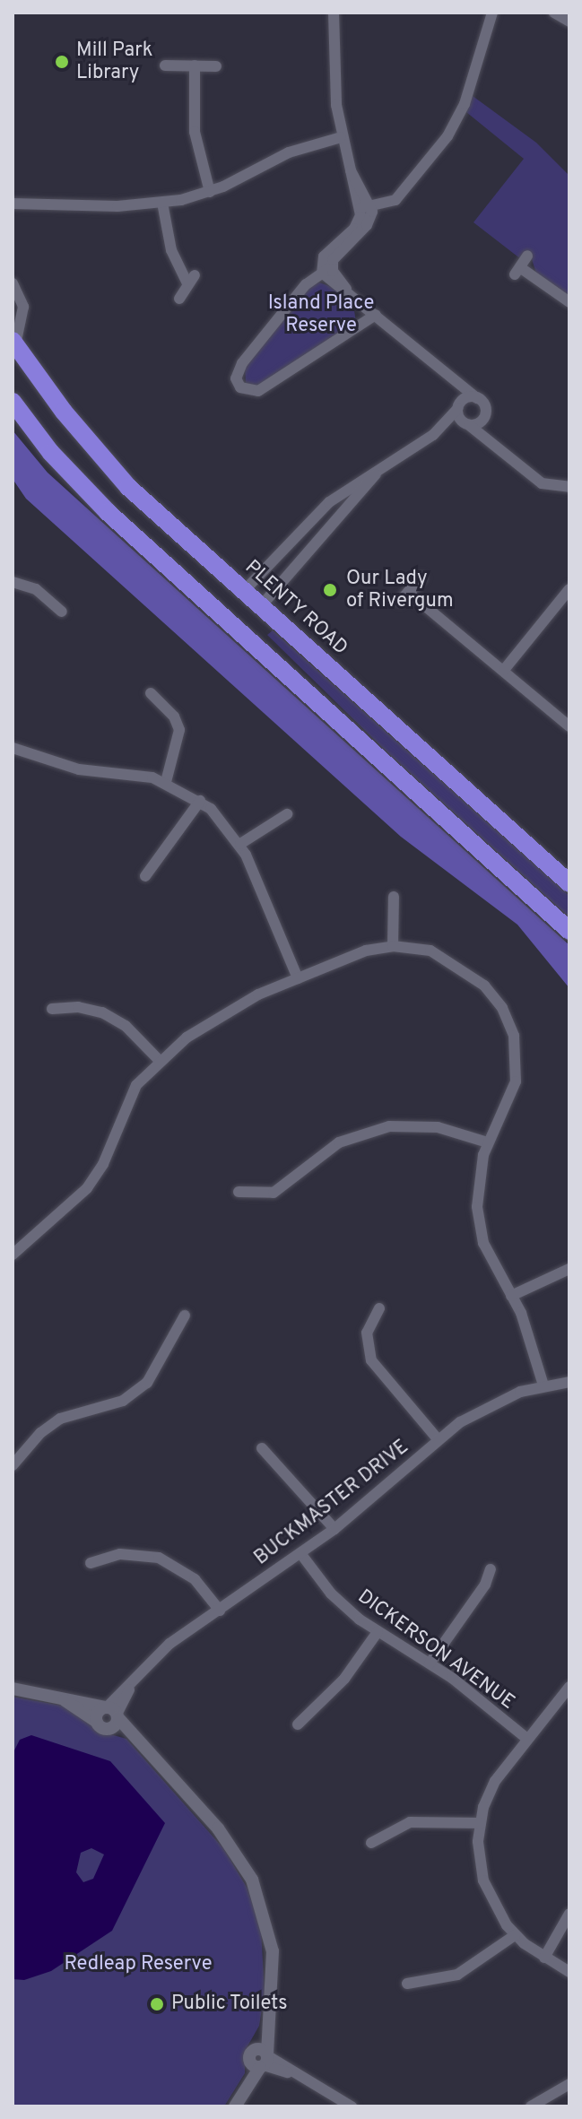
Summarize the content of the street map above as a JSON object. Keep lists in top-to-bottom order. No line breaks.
{"streets":{"highway":["PLENTY ROAD"],"street":["BUCKMASTER DRIVE","DICKERSON AVENUE"]},"crossings":[["BUCKMASTER DRIVE","DICKERSON AVENUE"]],"parks":["Island Place Reserve","Redleap Reserve"],"places":["Mill Park Library","Our Lady of Rivergum","Public Toilets"]}
